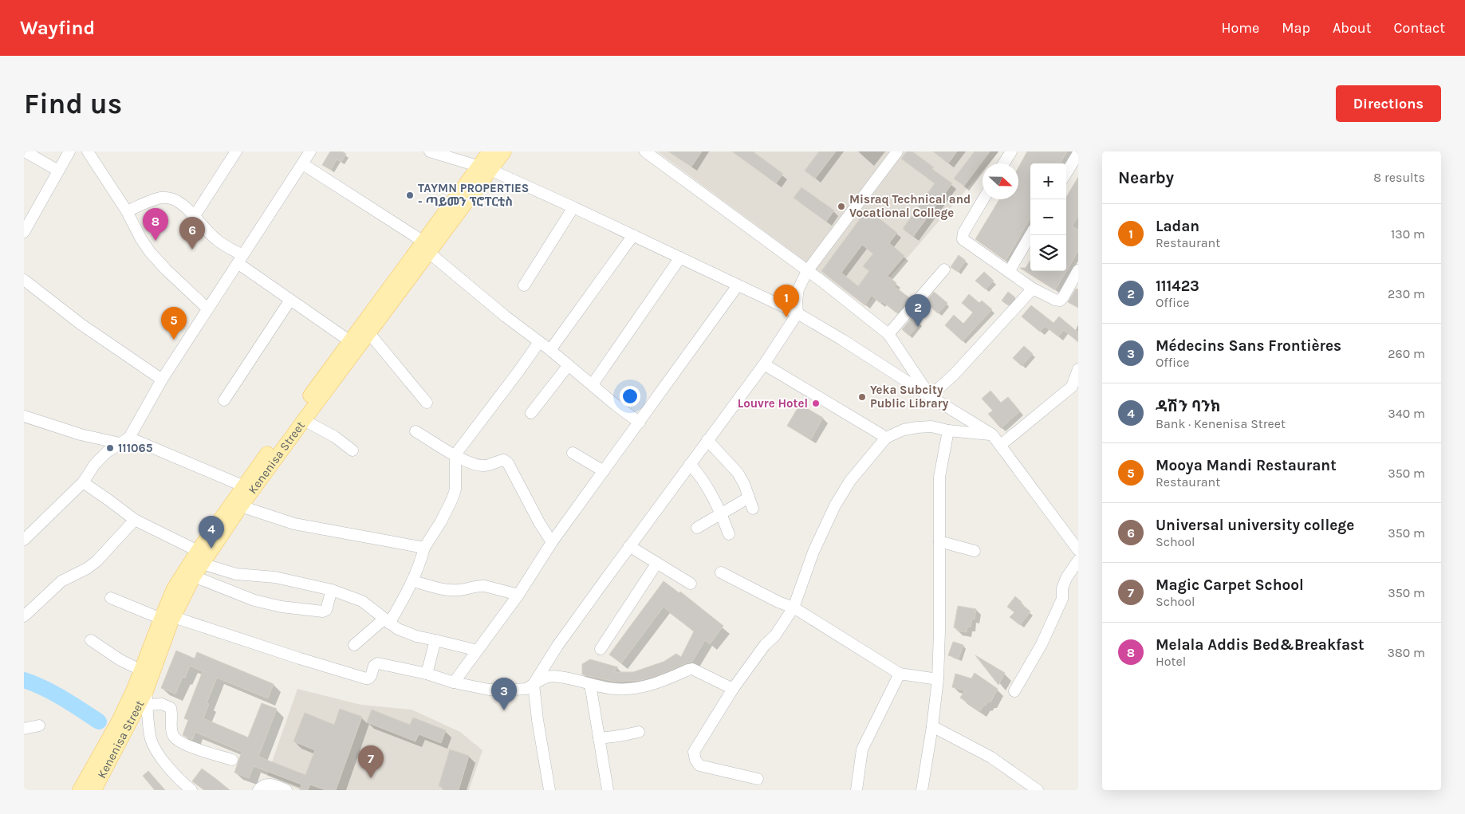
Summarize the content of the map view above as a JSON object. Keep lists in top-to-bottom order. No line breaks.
{"streets":{"main road":["Kenenisa Street"]},"places":["TAYMN PROPERTIES - ጣይመን ፕሮፐርቲስ","Misraq Technical and Vocational College","Yeka Subcity Public Library","Louvre Hotel","111065"],"north":"right","page":{"header":"Wayfind","nav":["Home","Map","About","Contact"],"buttons":"Directions","title":"Find us","heading":["Nearby","8 results"],"map_buttons":["+","−"],"list":[{"mark":"1","name":"Ladan","note":"Restaurant","value":"130 m"},{"mark":"2","name":"111423","note":"Office","value":"230 m"},{"mark":"3","name":"Médecins Sans Frontières","note":"Office","value":"260 m"},{"mark":"4","name":"ዳሽን ባንክ","note":"Bank · Kenenisa Street","value":"340 m"},{"mark":"5","name":"Mooya Mandi Restaurant","note":"Restaurant","value":"350 m"},{"mark":"6","name":"Universal university college","note":"School","value":"350 m"},{"mark":"7","name":"Magic Carpet School","note":"School","value":"350 m"},{"mark":"8","name":"Melala Addis Bed&Breakfast","note":"Hotel","value":"380 m"}],"pins":["8","6","1","2","5","4","3","7"]}}
